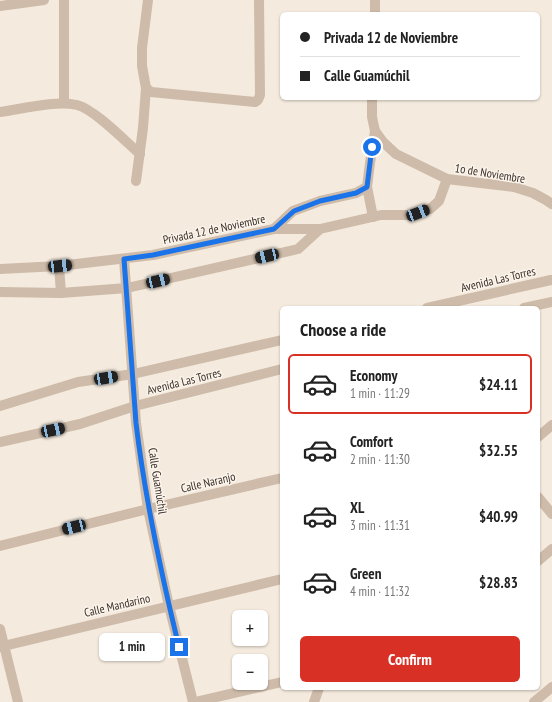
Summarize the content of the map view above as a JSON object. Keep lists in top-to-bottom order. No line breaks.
{"streets":{"street":["1o de Noviembre","Privada 12 de Noviembre","Avenida Las Torres","Calle Guamúchil","Calle Naranjo","Calle Mandarino"]},"crossings":[["Privada 12 de Noviembre","Calle Guamúchil"],["Avenida Las Torres","Calle Guamúchil"],["Calle Guamúchil","Calle Naranjo"],["Calle Guamúchil","Calle Mandarino"]],"page":{"banner":["Privada 12 de Noviembre","Calle Guamúchil"],"heading":"Choose a ride","list":[{"name":"Economy","note":"1 min · 11:29","value":"$24.11"},{"name":"Comfort","note":"2 min · 11:30","value":"$32.55"},{"name":"XL","note":"3 min · 11:31","value":"$40.99"},{"name":"Green","note":"4 min · 11:32","value":"$28.83"}],"map_buttons":["+","−"],"buttons":"Confirm","bubble":"1 min"}}
